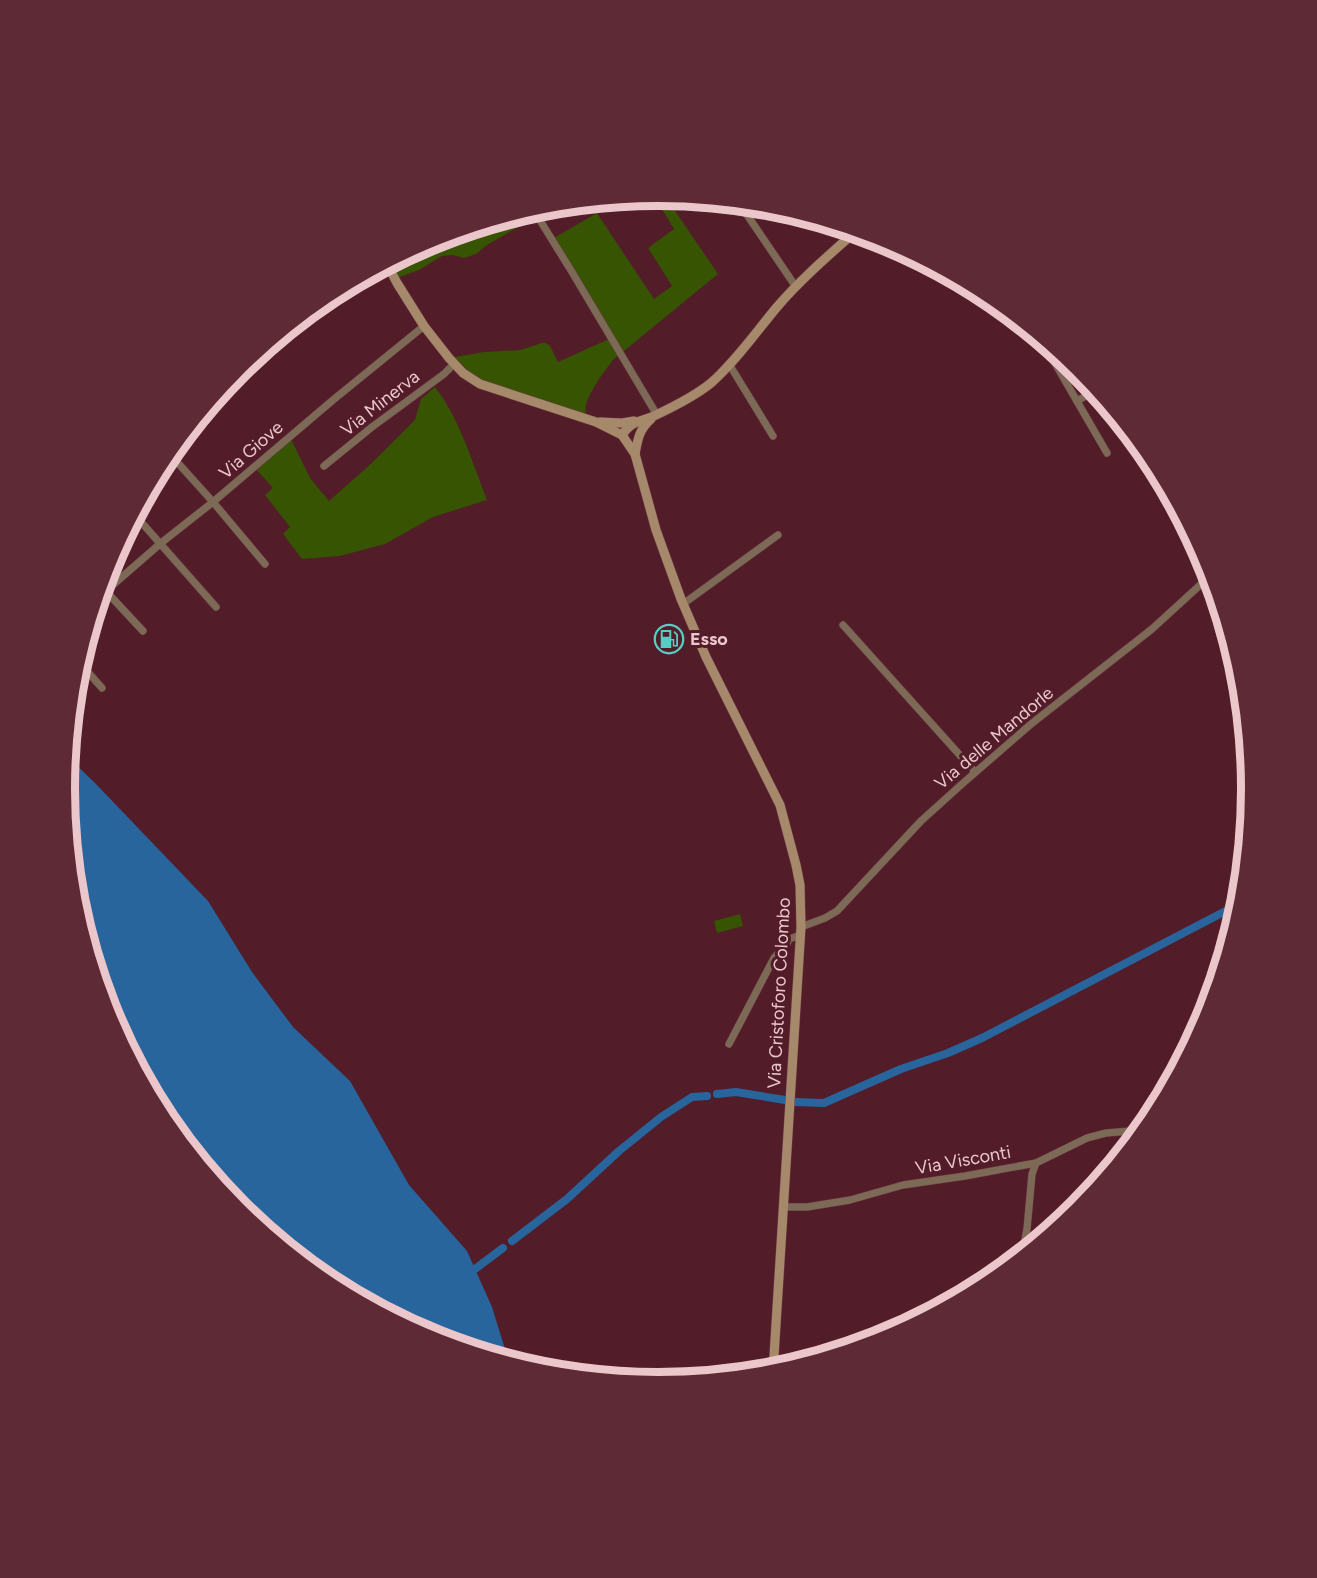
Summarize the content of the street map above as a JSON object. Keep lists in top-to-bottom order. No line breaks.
{"streets":{"main road":["Via Cristoforo Colombo"],"street":["Via Minerva","Via Giove","Via delle Mandorle","Via Visconti"]},"crossings":[["Via delle Mandorle","Via Cristoforo Colombo"],["Via Cristoforo Colombo","Via Visconti"]],"places":{"fuel station":["Esso"]}}
